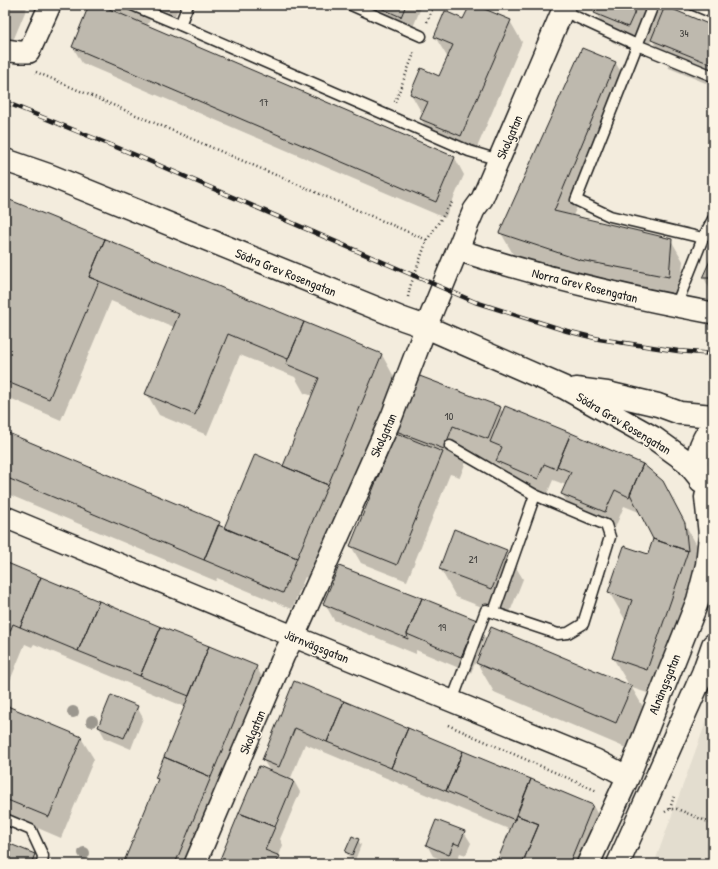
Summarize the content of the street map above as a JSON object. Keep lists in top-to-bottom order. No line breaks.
{"streets":{"main road":["Södra Grev Rosengatan","Alnängsgatan"],"street":["Skolgatan","Norra Grev Rosengatan","Järnvägsgatan"]},"crossings":[["Skolgatan","Södra Grev Rosengatan"],["Skolgatan","Norra Grev Rosengatan"],["Skolgatan","Järnvägsgatan"],["Södra Grev Rosengatan","Alnängsgatan"],["Järnvägsgatan","Alnängsgatan"]],"house_numbers":["34","17","10","21","19"]}
